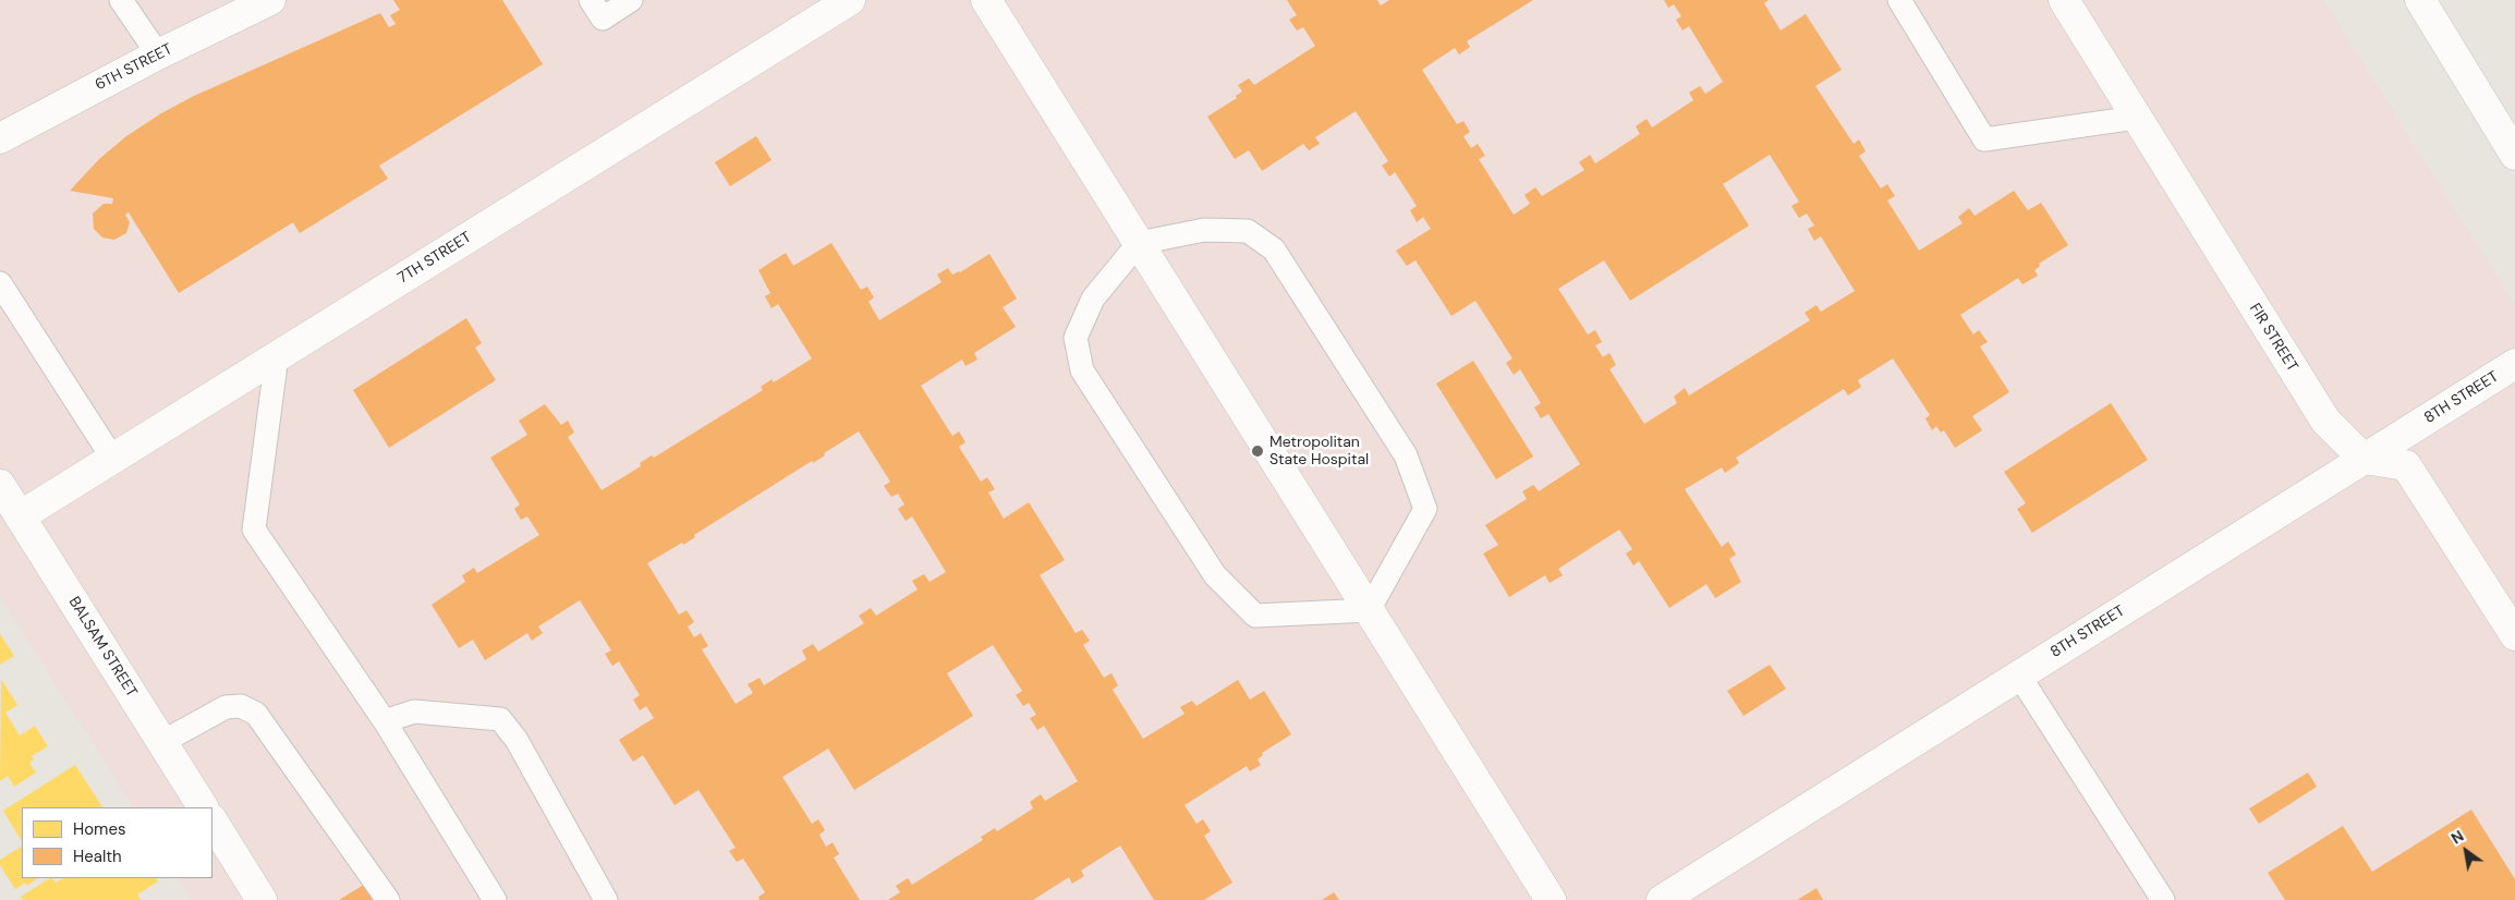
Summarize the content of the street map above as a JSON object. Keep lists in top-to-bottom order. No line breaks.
{"streets":{"street":["6TH STREET","7TH STREET","FIR STREET","8TH STREET","BALSAM STREET"]},"crossings":[["7TH STREET","BALSAM STREET"],["FIR STREET","8TH STREET"]],"places":["Metropolitan State Hospital"],"legend":["Homes","Health"],"north":"top left"}
